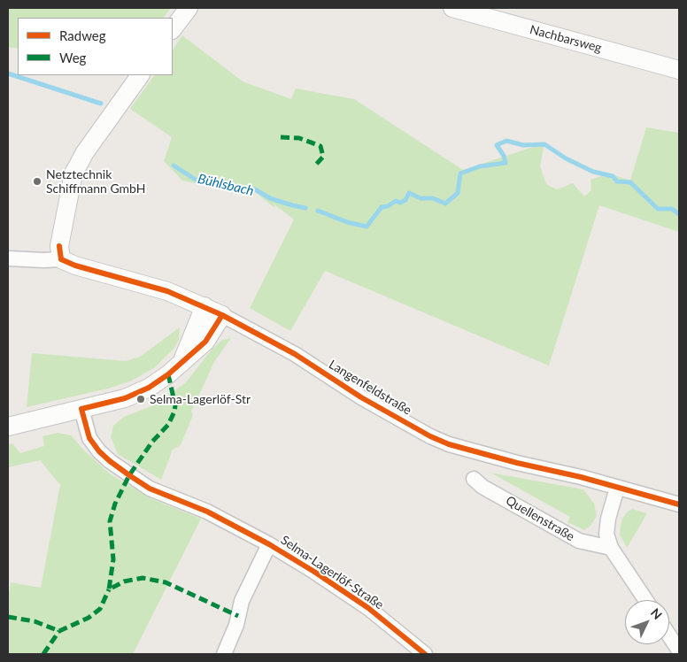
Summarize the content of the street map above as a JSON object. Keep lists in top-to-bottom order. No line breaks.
{"streets":{"street":["Nachbarsweg","Langenfeldstraße","Quellenstraße","Selma-Lagerlöf-Straße"]},"water":["Bühlsbach"],"places":["Netztechnik Schiffmann GmbH","Selma-Lagerlöf-Str"],"legend":["Radweg","Weg"],"north":"top right"}
